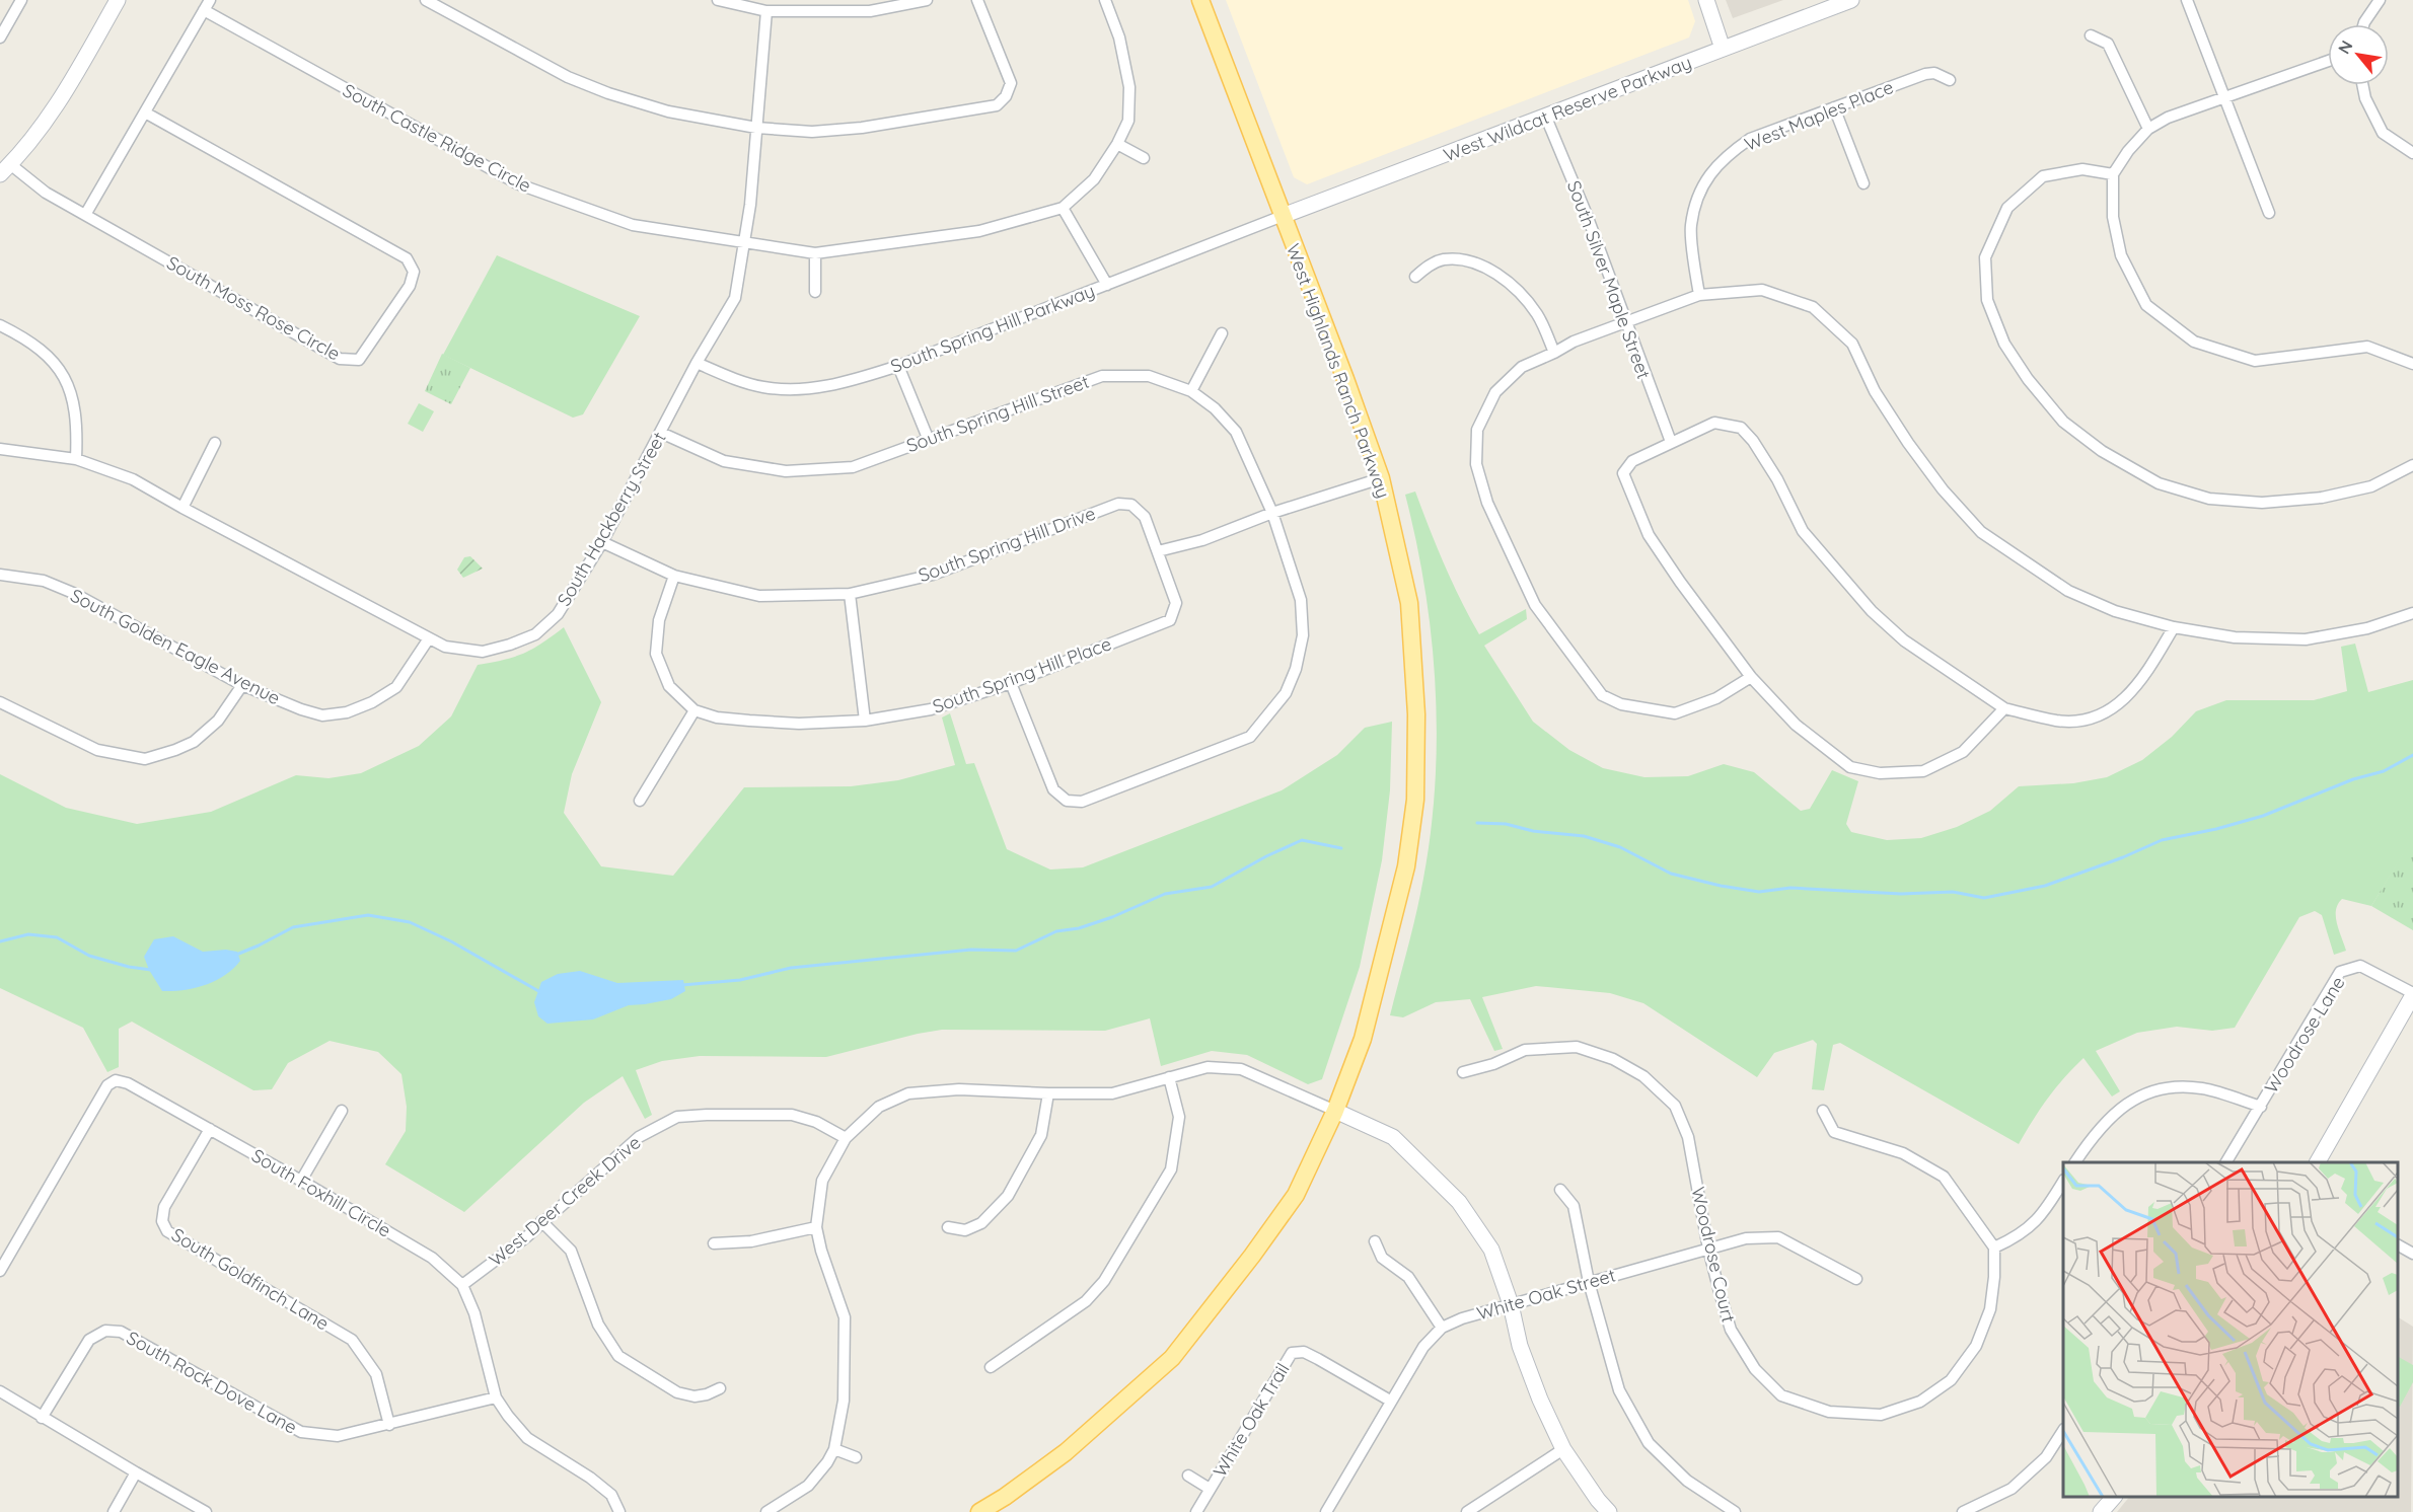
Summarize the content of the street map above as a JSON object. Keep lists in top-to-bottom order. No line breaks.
{"streets":{"main road":["West Highlands Ranch Parkway"],"street":["West Wildcat Reserve Parkway","West Maples Place","South Castle Ridge Circle","South Silver Maple Street","South Moss Rose Circle","South Spring Hill Parkway","South Spring Hill Street","South Hackberry Street","South Spring Hill Drive","South Golden Eagle Avenue","South Spring Hill Place","Woodrose Lane","South Foxhill Circle","West Deer Creek Drive","Woodrose Court","South Goldfinch Lane","White Oak Street","South Rock Dove Lane","White Oak Trail"]},"crossings":[["West Wildcat Reserve Parkway","South Silver Maple Street"],["West Wildcat Reserve Parkway","South Spring Hill Parkway"],["West Wildcat Reserve Parkway","West Highlands Ranch Parkway"],["South Castle Ridge Circle","South Hackberry Street"],["South Spring Hill Parkway","West Highlands Ranch Parkway"],["South Spring Hill Parkway","South Hackberry Street"],["South Spring Hill Street","South Hackberry Street"],["South Spring Hill Street","South Spring Hill Place"],["South Hackberry Street","South Spring Hill Drive"],["South Hackberry Street","South Golden Eagle Avenue"],["South Spring Hill Drive","South Spring Hill Place"],["South Foxhill Circle","West Deer Creek Drive"],["South Foxhill Circle","South Goldfinch Lane"],["South Foxhill Circle","South Rock Dove Lane"],["Woodrose Court","White Oak Street"],["South Goldfinch Lane","South Rock Dove Lane"],["White Oak Street","White Oak Trail"]],"north":"top left"}
